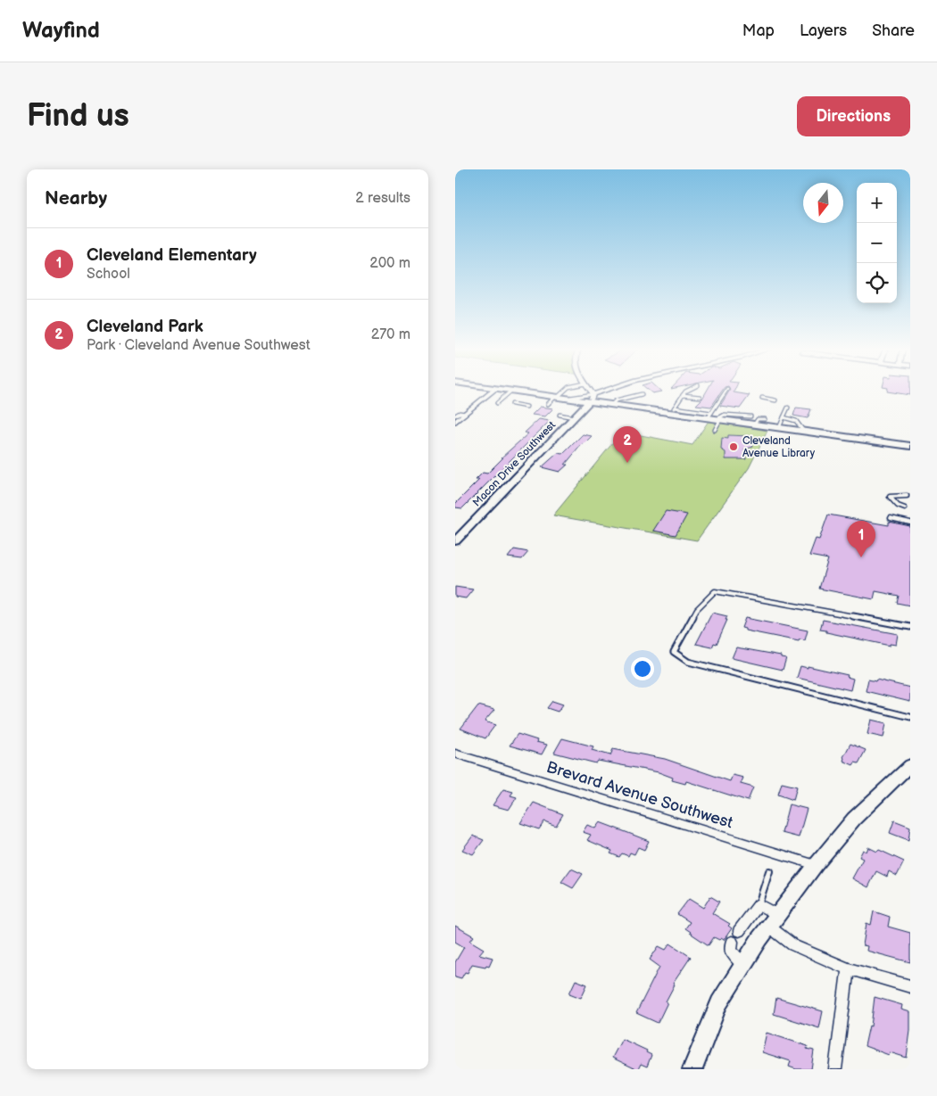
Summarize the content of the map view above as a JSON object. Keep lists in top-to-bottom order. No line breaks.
{"streets":{"main road":["Macon Drive Southwest"],"street":["Brevard Avenue Southwest"]},"places":["Cleveland Avenue Library"],"north":"bottom","page":{"header":"Wayfind","nav":["Map","Layers","Share"],"buttons":"Directions","title":"Find us","heading":["Nearby","2 results"],"map_buttons":["+","−"],"list":[{"mark":"1","name":"Cleveland Elementary","note":"School","value":"200 m"},{"mark":"2","name":"Cleveland Park","note":"Park · Cleveland Avenue Southwest","value":"270 m"}],"pins":["2","1"]}}
